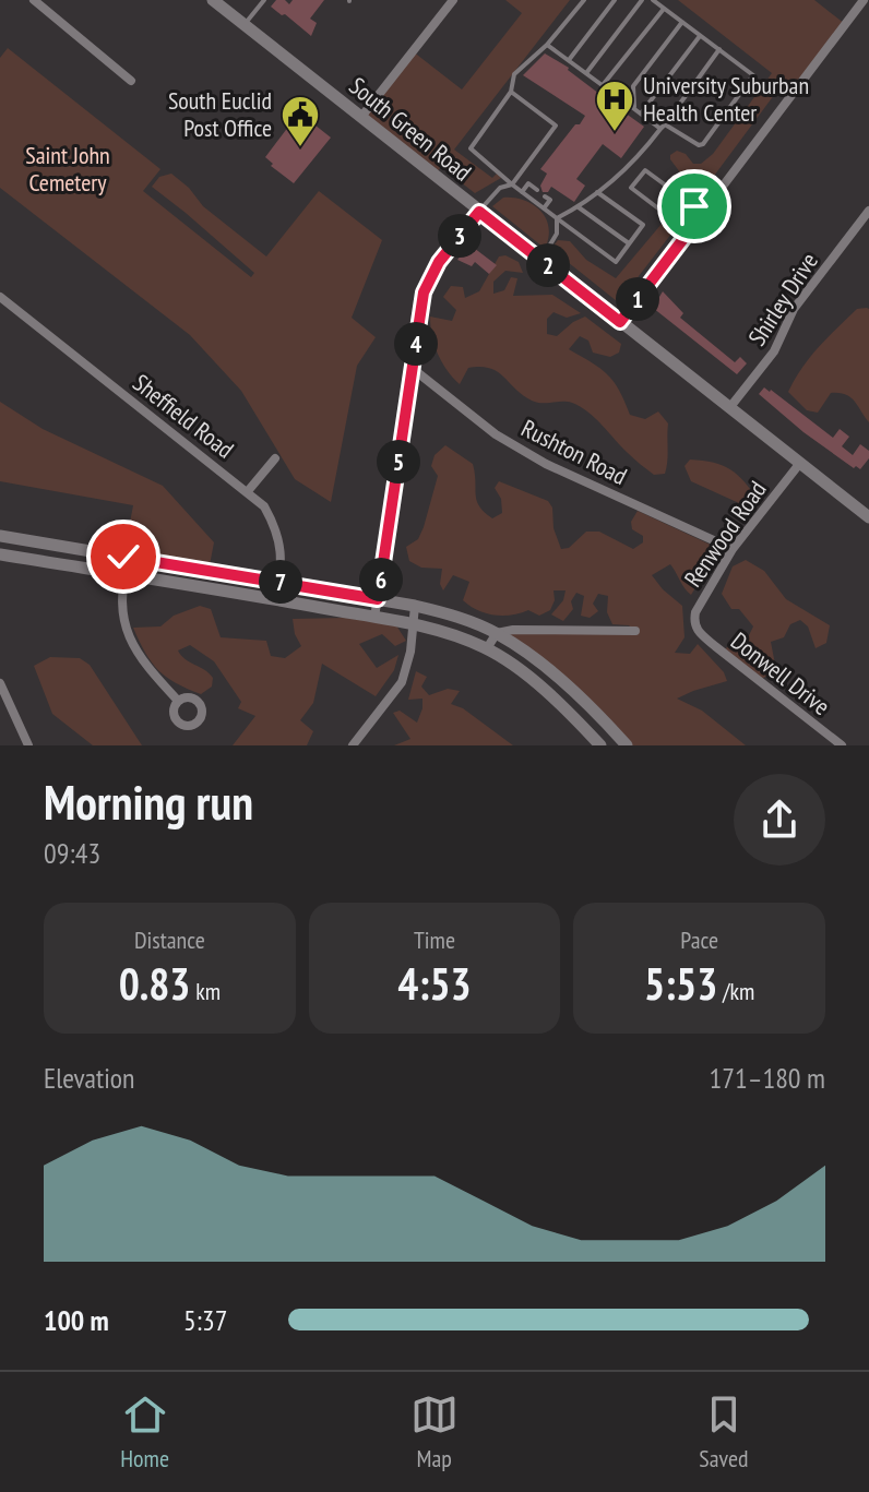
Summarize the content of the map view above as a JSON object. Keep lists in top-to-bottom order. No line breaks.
{"streets":{"street":["South Green Road","Shirley Drive","Sheffield Road","Rushton Road","Renwood Road","Donwell Drive"]},"crossings":[["South Green Road","Shirley Drive"],["South Green Road","Renwood Road"],["Rushton Road","Renwood Road"],["Renwood Road","Donwell Drive"]],"parks":["Saint John Cemetery"],"places":{"hospital":["University Suburban Health Center"],"public building":["South Euclid Post Office"]},"page":{"pins":["3","2","1","4","5","6","7"],"heading":["Morning run","09:43"],"stats":[["Distance","0.83 km"],["Time","4:53"],["Pace","5:53 /km"]],"chart":["Elevation","171–180 m"],"list":[{"name":"100 m","note":"5:37"}],"tabs":["Home","Map","Saved"]}}
